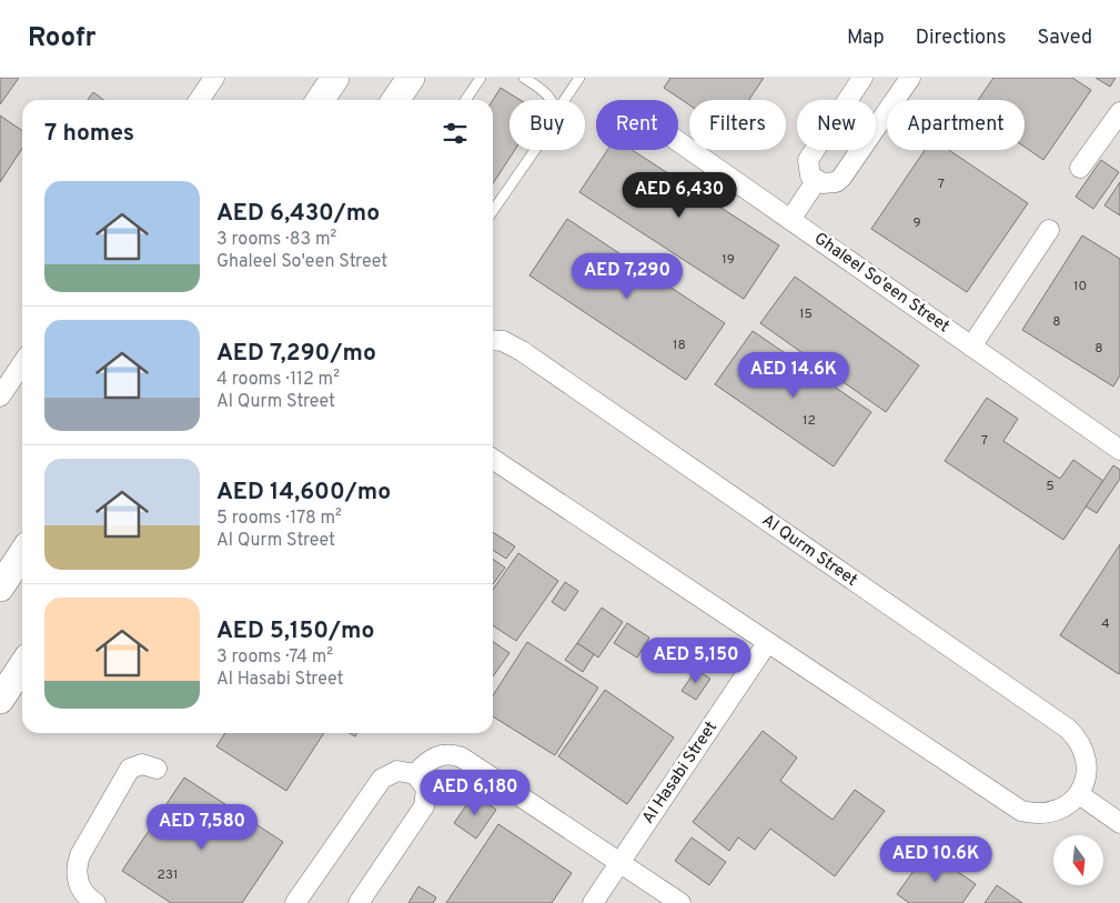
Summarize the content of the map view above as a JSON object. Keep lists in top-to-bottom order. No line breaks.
{"streets":{"street":["Ghaleel So'een Street","Al Qurm Street","Al Hasabi Street"]},"house_numbers":["7","9","19","10","15","8","18","8","12","7","5","4","231"],"north":"bottom","page":{"header":"Roofr","nav":["Map","Directions","Saved"],"chip":["Buy","Rent","Filters","New","Apartment"],"heading":"7 homes","list":[{"name":"AED 6,430/mo","note":"3 rooms · 83 m² · Ghaleel So'een Street"},{"name":"AED 7,290/mo","note":"4 rooms · 112 m² · Al Qurm Street"},{"name":"AED 14,600/mo","note":"5 rooms · 178 m² · Al Qurm Street"},{"name":"AED 5,150/mo","note":"3 rooms · 74 m² · Al Hasabi Street"}],"price":["AED 6,430","AED 7,290","AED 14.6K","AED 5,150","AED 6,180","AED 7,580","AED 10.6K"]}}
